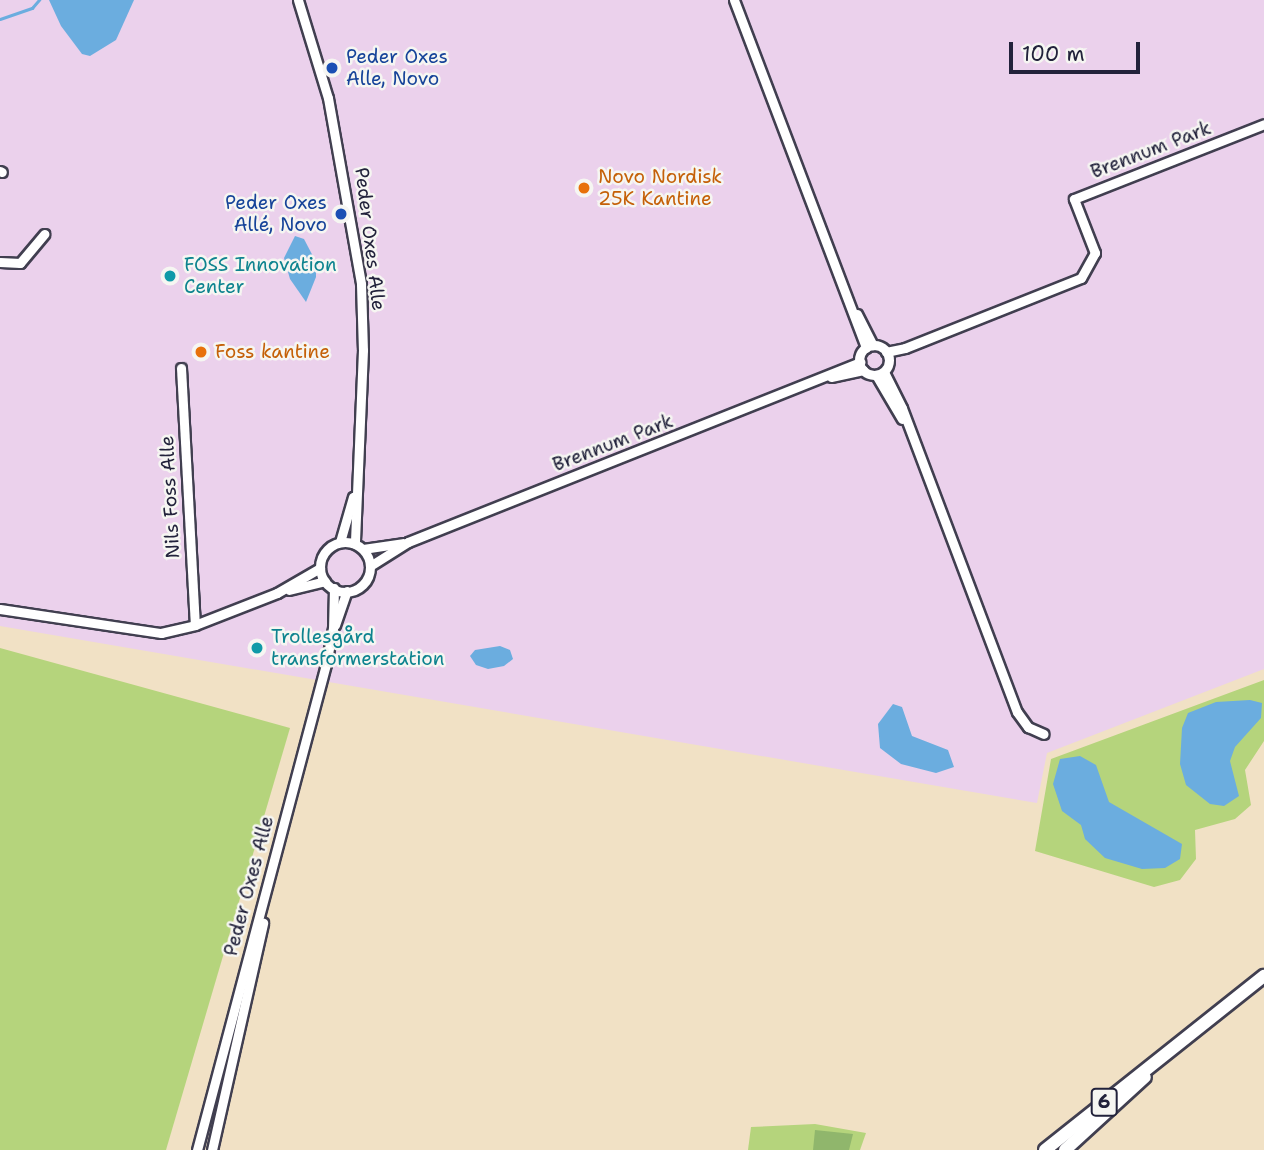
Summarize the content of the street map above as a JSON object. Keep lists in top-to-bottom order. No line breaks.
{"streets":{"highway":["6"],"street":["Brennum Park","Peder Oxes Alle","Nils Foss Alle"]},"crossings":[["Brennum Park","Peder Oxes Alle"]],"places":["Peder Oxes Alle, Novo","Novo Nordisk 25K Kantine","Peder Oxes Allé, Novo","FOSS Innovation Center","Foss kantine","Trollesgård transformerstation"],"scale_bar":"100 m"}
